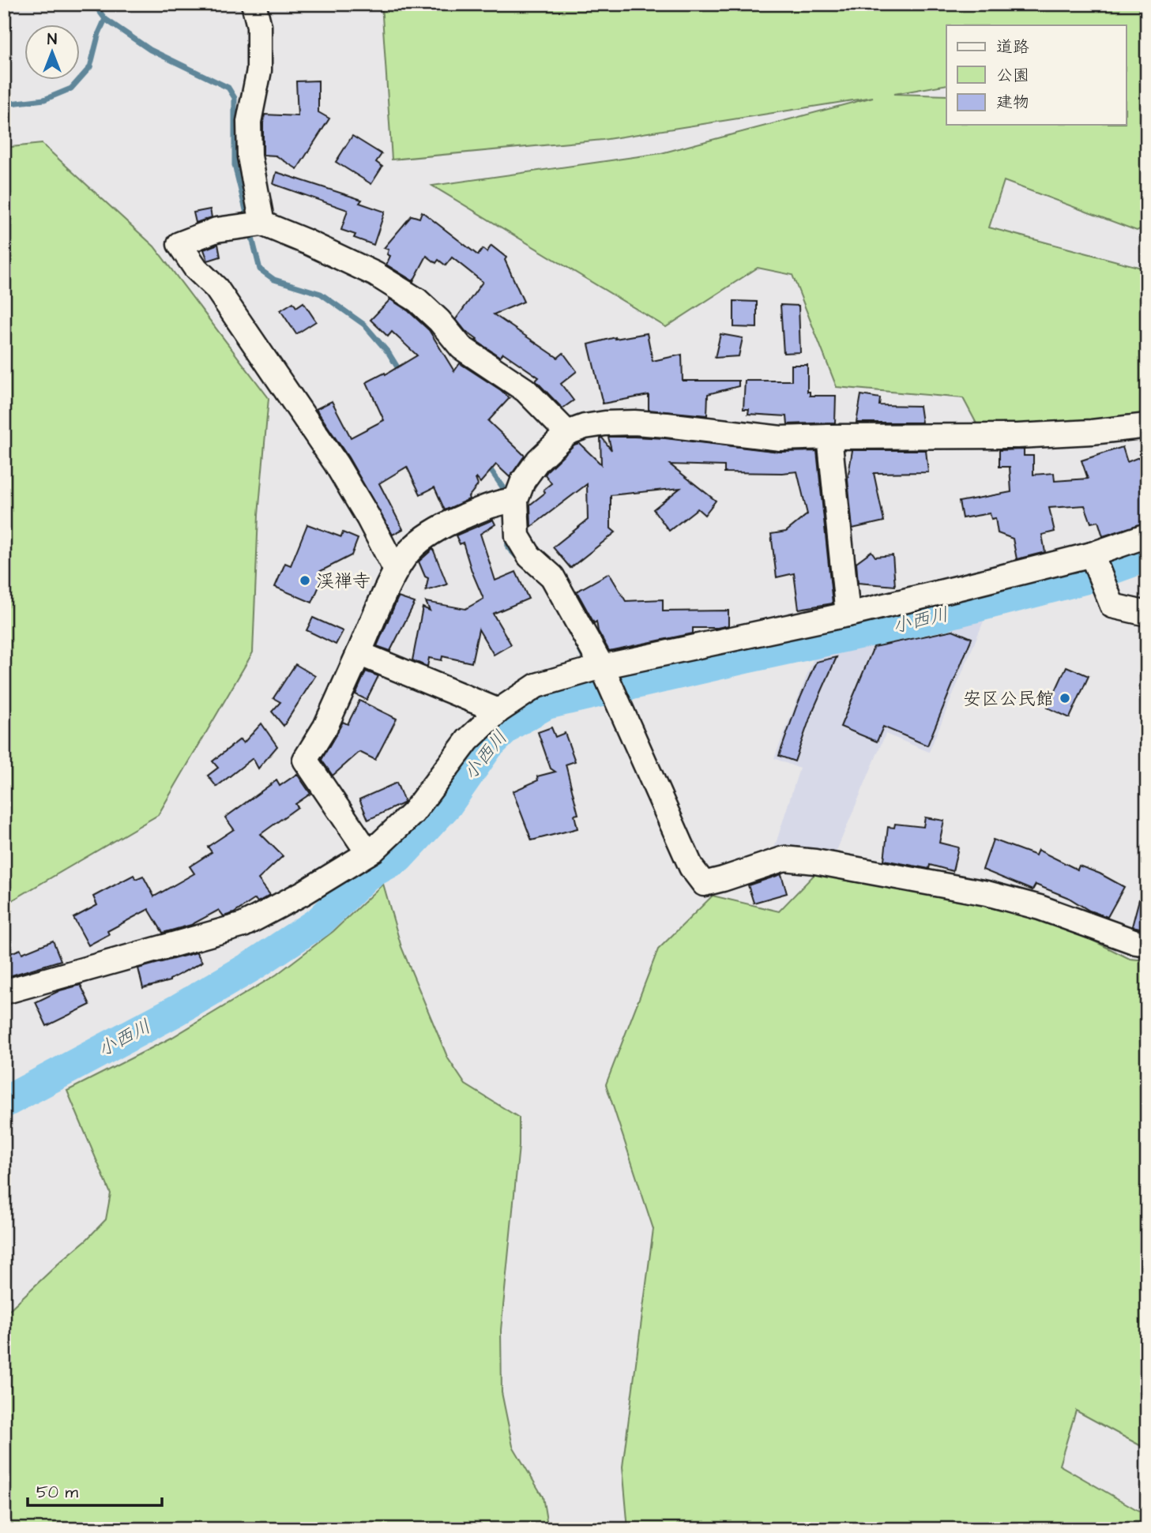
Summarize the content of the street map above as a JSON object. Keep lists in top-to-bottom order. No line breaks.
{"water":["小西川"],"places":["渓禅寺","安区公民館"],"legend":["道路","公園","建物"],"scale_bar":"50 m","north":"top"}
